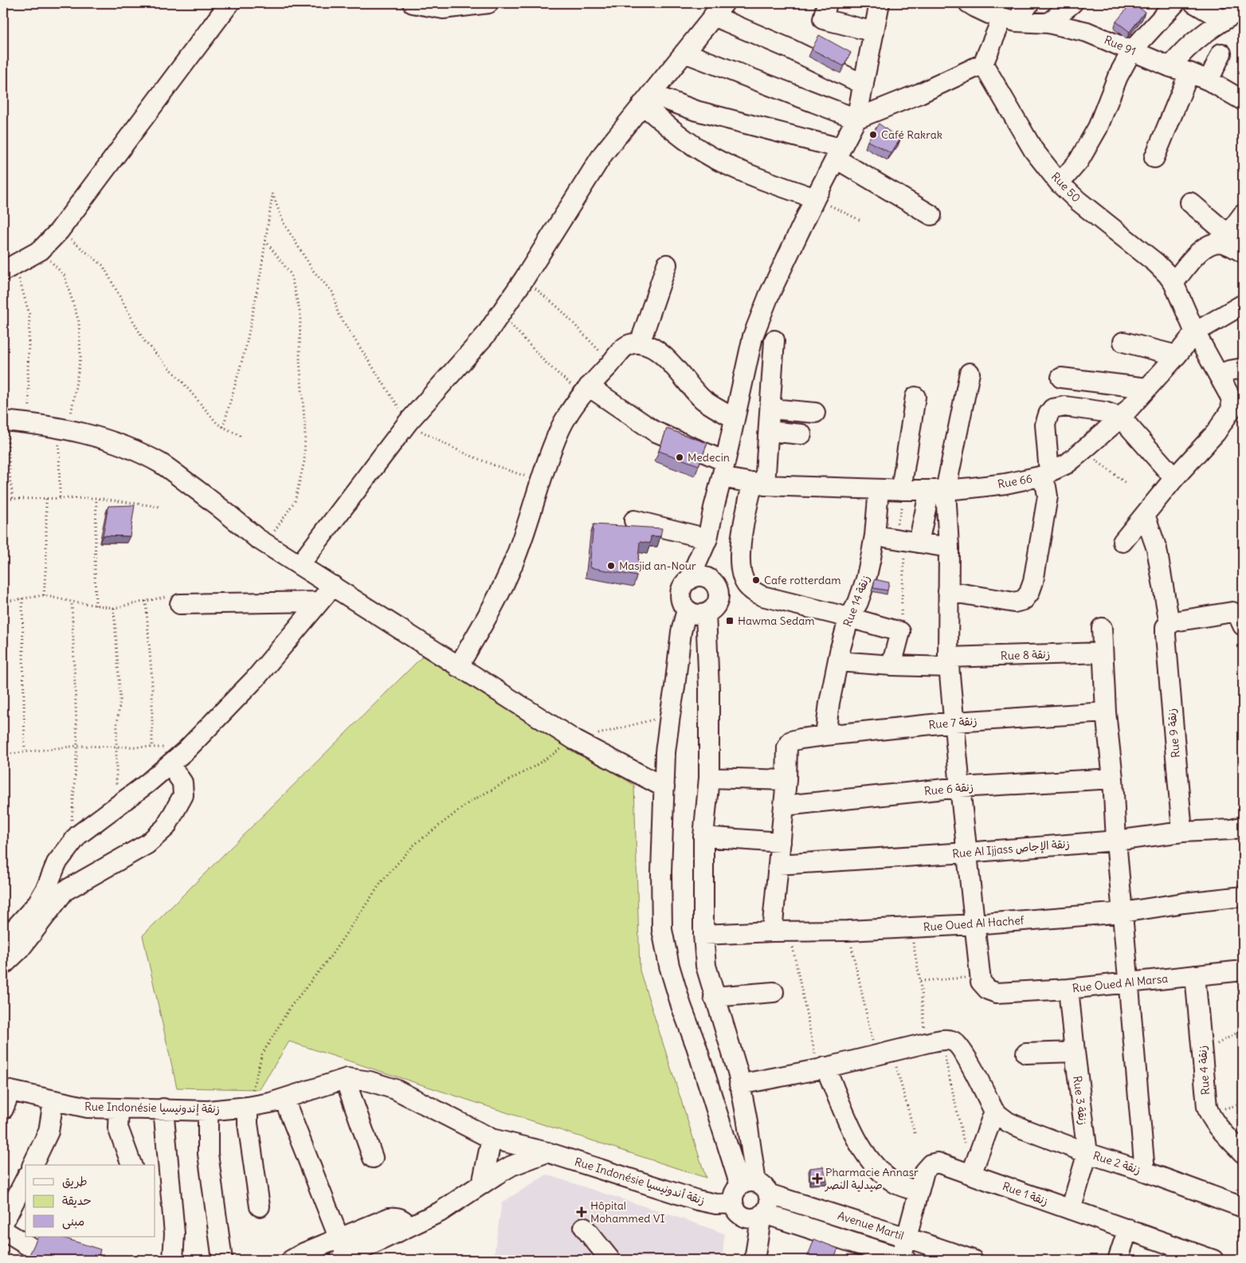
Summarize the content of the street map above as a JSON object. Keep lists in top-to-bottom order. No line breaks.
{"streets":{"street":["Rue 91","Rue 50","Rue 66","Rue 14 زنقة","Rue 8 زنقة","Rue 7 زنقة","Rue 9 زنقة","Rue 6 زنقة","Rue Al Ijjass زنقة الإجاص","Rue Oued Al Hachef","Rue Oued Al Marsa","Rue 4 زنقة","Rue 3 زنقة","Rue Indonésie زنقة إندونيسيا","Rue 2 زنقة","Rue Indonésie زنقة أندونيسيا","Rue 1 زنقة","Avenue Martil"]},"crossings":[["Rue 50","Rue 66"],["Rue 50","Rue 9 زنقة"],["Rue 66","Rue 14 زنقة"],["Rue 14 زنقة","Rue 8 زنقة"],["Rue 14 زنقة","Rue 7 زنقة"],["Rue 9 زنقة","Rue Al Ijjass زنقة الإجاص"],["Rue Oued Al Marsa","Rue 4 زنقة"],["Rue Oued Al Marsa","Rue 3 زنقة"],["Rue 3 زنقة","Rue 2 زنقة"],["Rue 3 زنقة","Rue 1 زنقة"],["Rue Indonésie زنقة إندونيسيا","Rue Indonésie زنقة أندونيسيا"],["Rue Indonésie زنقة أندونيسيا","Avenue Martil"],["Rue 1 زنقة","Avenue Martil"]],"places":{"other":["Café Rakrak","Medecin","Masjid an-Nour","Cafe rotterdam"],"transit":["Hawma Sedam"],"health":["Pharmacie Annasr صيدلية النصر","Hôpital Mohammed VI"]},"legend":["طريق","حديقة","مبنى"]}
